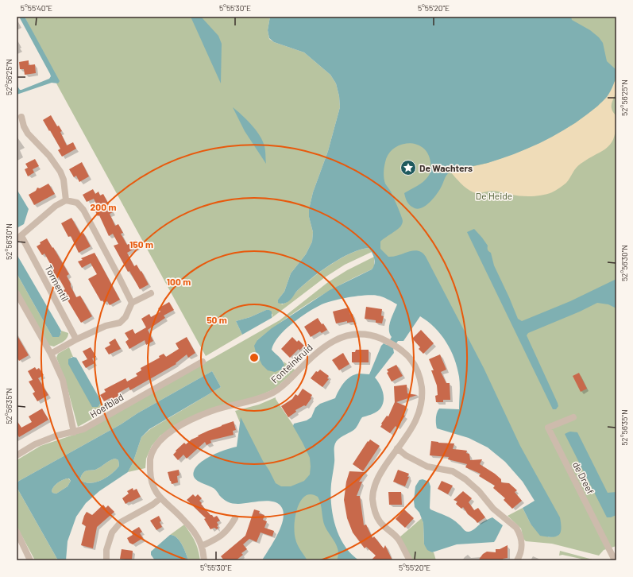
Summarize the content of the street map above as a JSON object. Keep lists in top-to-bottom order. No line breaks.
{"streets":{"street":["Tormentil","Fonteinkruid","Hoefblad","de Dreef"]},"parks":["De Heide"],"places":{"place":["De Wachters"]},"coordinates":["5°55'40\"E","5°55'30\"E","5°55'20\"E","52°56'25\"N","52°56'30\"N","52°56'35\"N"],"rings":["200 m","150 m","100 m","50 m"]}
